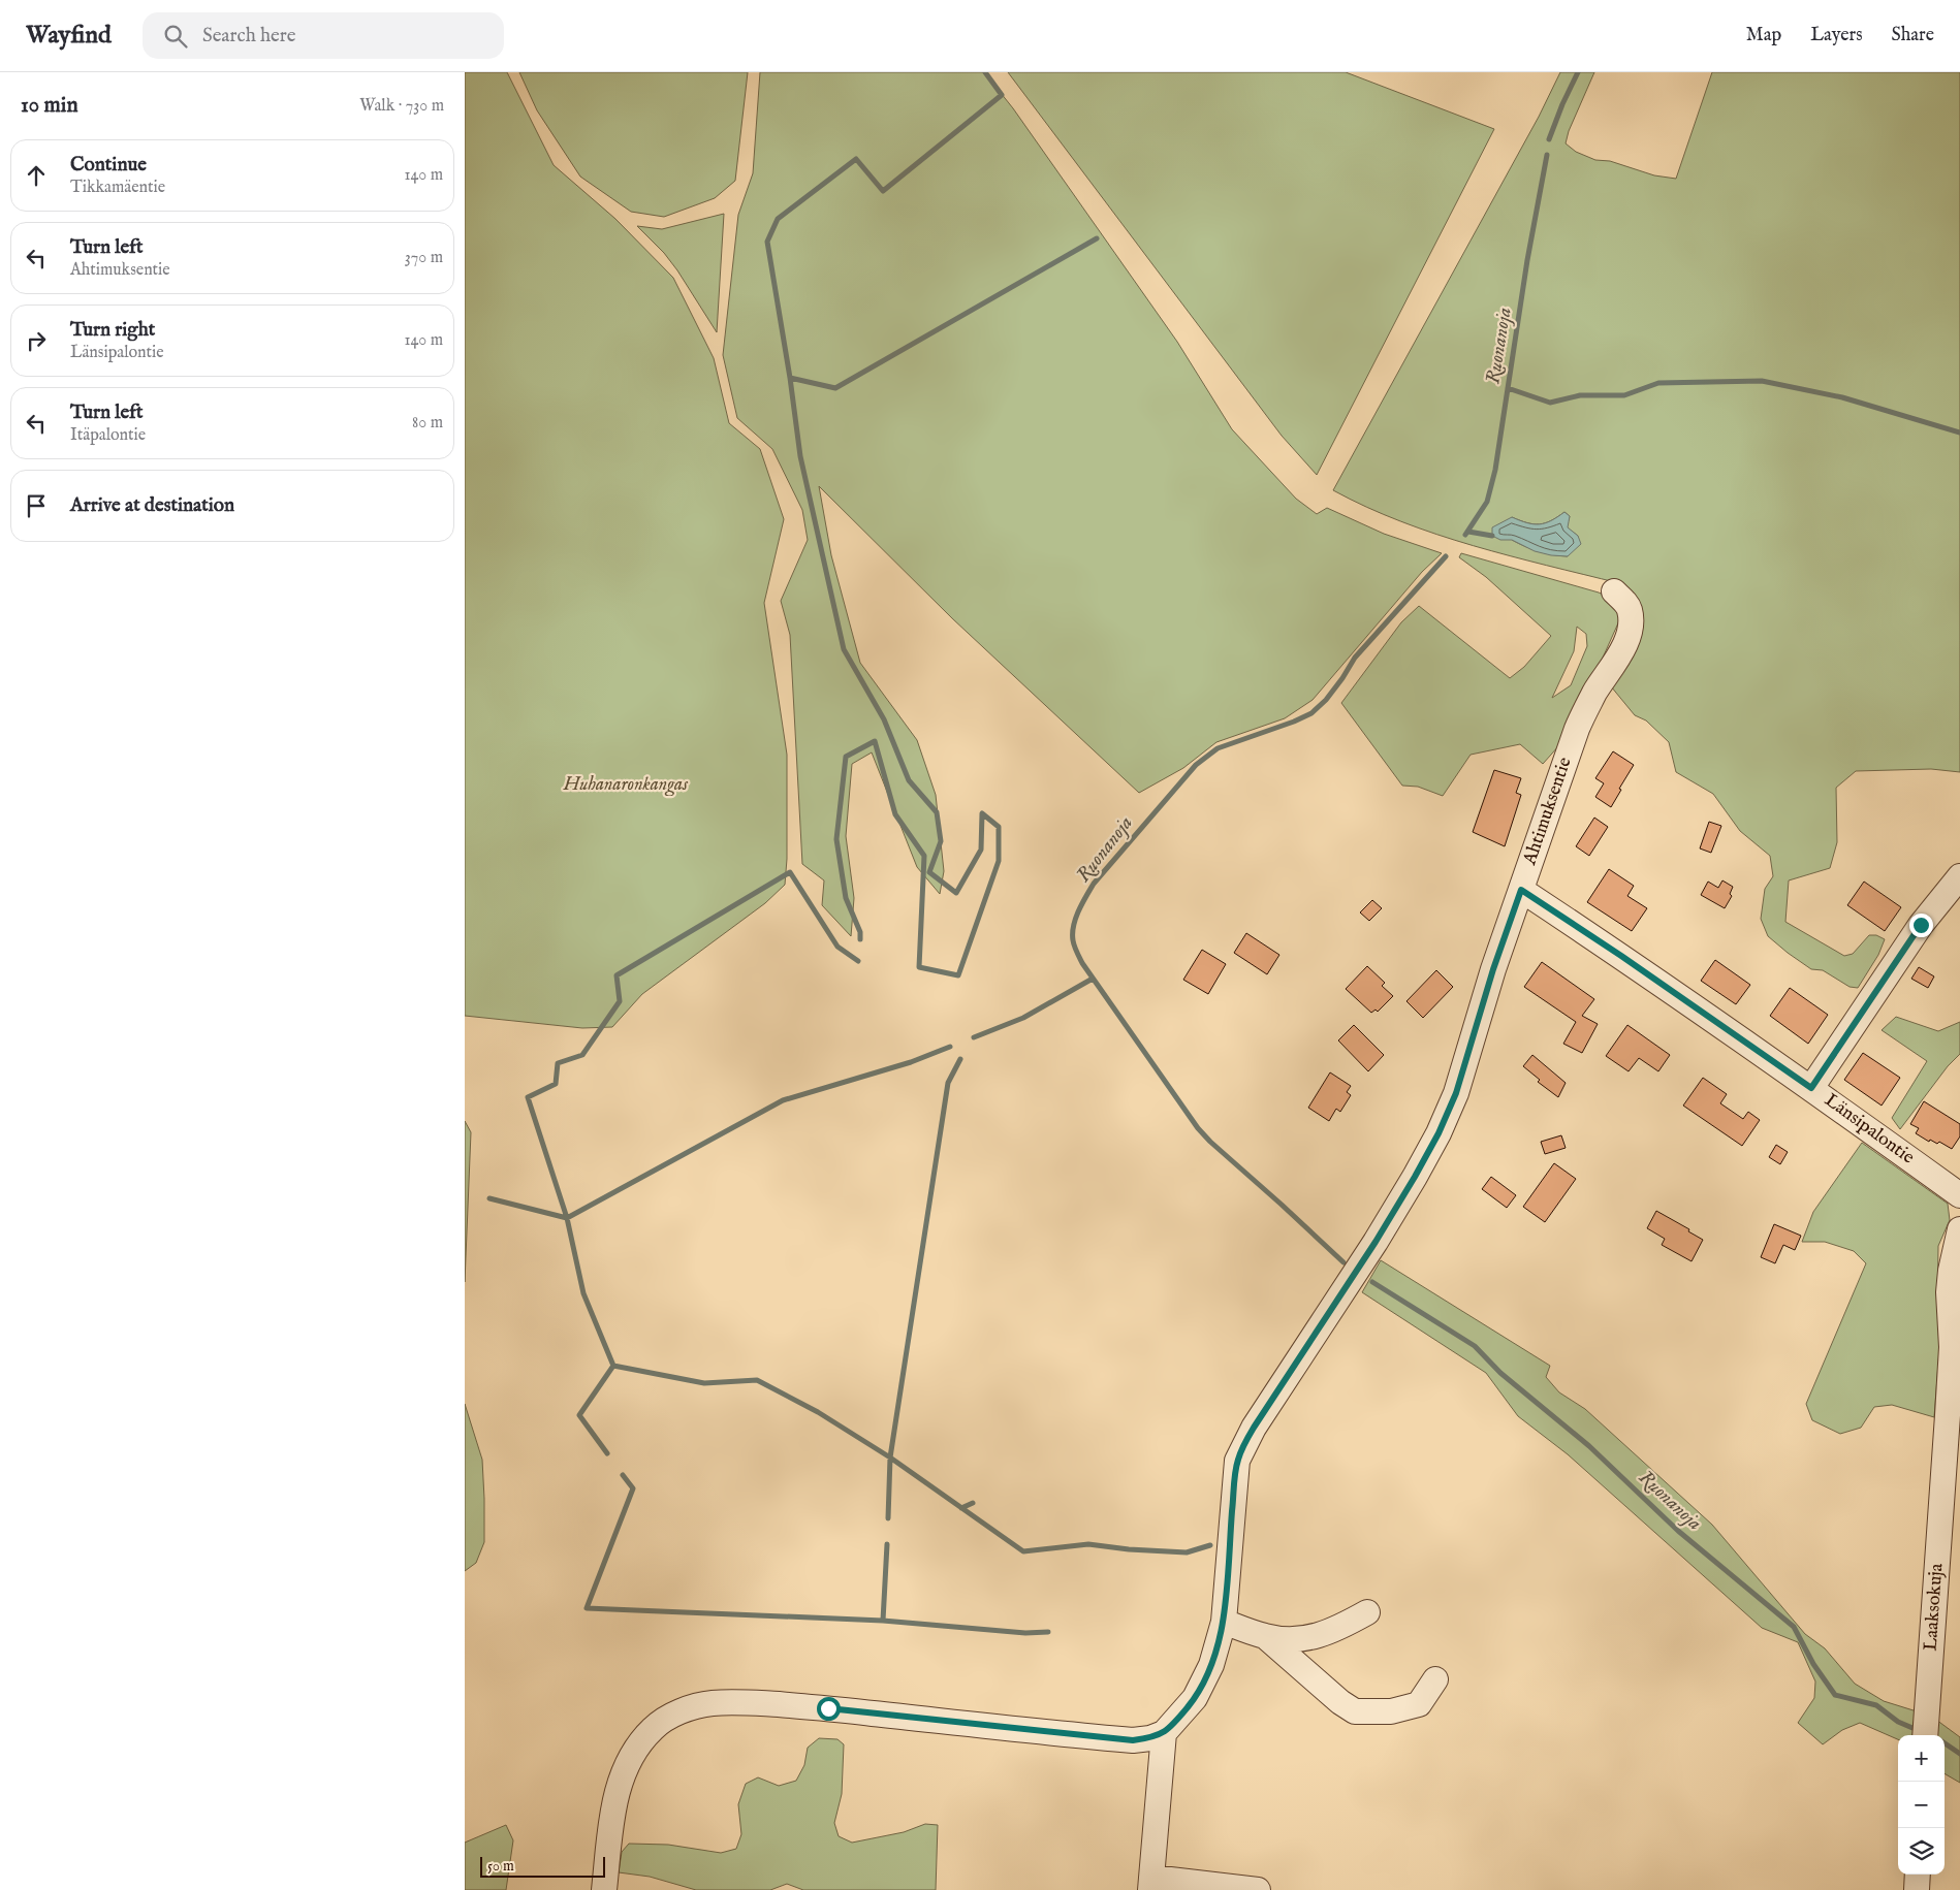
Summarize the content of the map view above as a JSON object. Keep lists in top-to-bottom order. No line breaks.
{"streets":{"street":["Ahtimuksentie","Länsipalontie","Laaksokuja"]},"crossings":[["Ahtimuksentie","Länsipalontie"]],"water":["Ruonanoja"],"parks":["Huhanaronkangas"],"scale_bar":"50 m","page":{"header":"Wayfind","search":"Search here","nav":["Map","Layers","Share"],"heading":["10 min","Walk · 730 m"],"list":[["Continue","Tikkamäentie","140 m"],["Turn left","Ahtimuksentie","370 m"],["Turn right","Länsipalontie","140 m"],["Turn left","Itäpalontie","80 m"],"Arrive at destination"],"map_buttons":["+","−"],"scale":"50 m"}}
